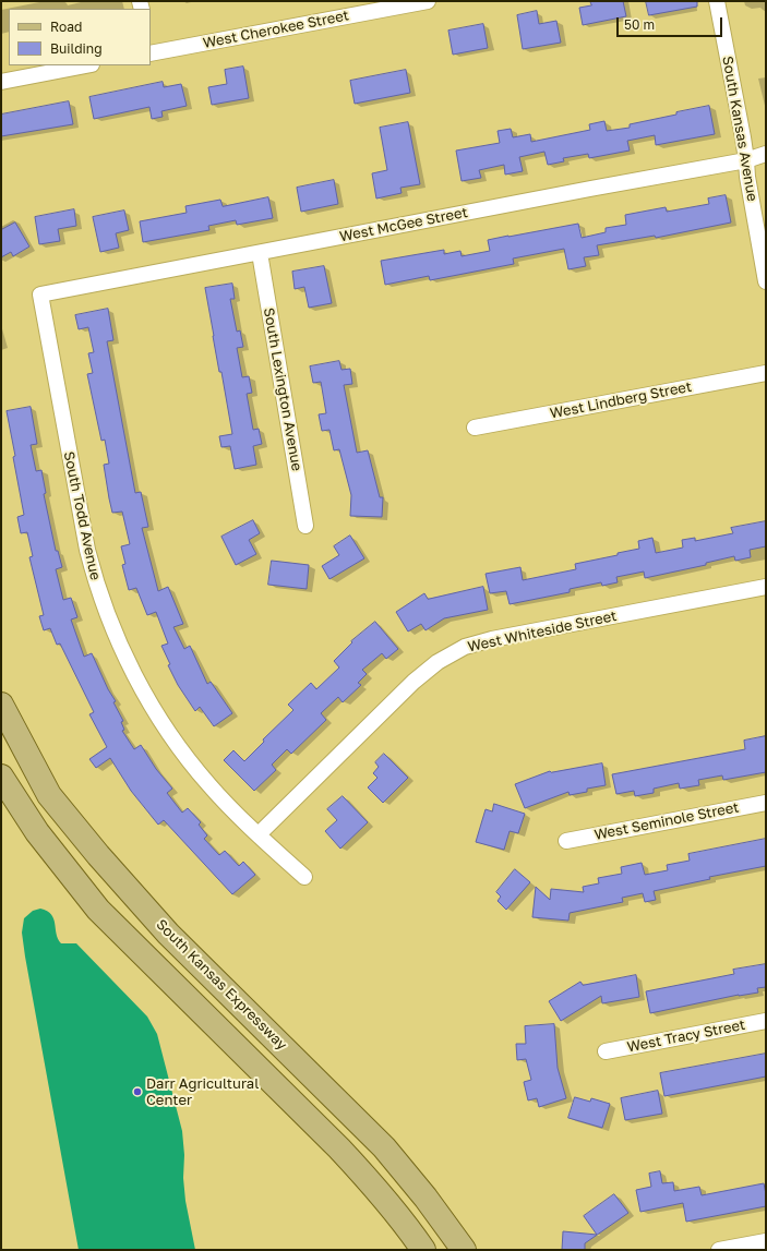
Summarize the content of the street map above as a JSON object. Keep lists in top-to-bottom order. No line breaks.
{"streets":{"main road":["South Kansas Expressway"],"street":["West Cherokee Street","South Kansas Avenue","West McGee Street","South Lexington Avenue","West Lindberg Street","South Todd Avenue","West Whiteside Street","West Seminole Street","West Tracy Street"]},"crossings":[["South Kansas Avenue","West McGee Street"],["West McGee Street","South Lexington Avenue"],["West McGee Street","South Todd Avenue"],["South Todd Avenue","West Whiteside Street"]],"places":["Darr Agricultural Center"],"legend":["Road","Building"],"scale_bar":"50 m"}
